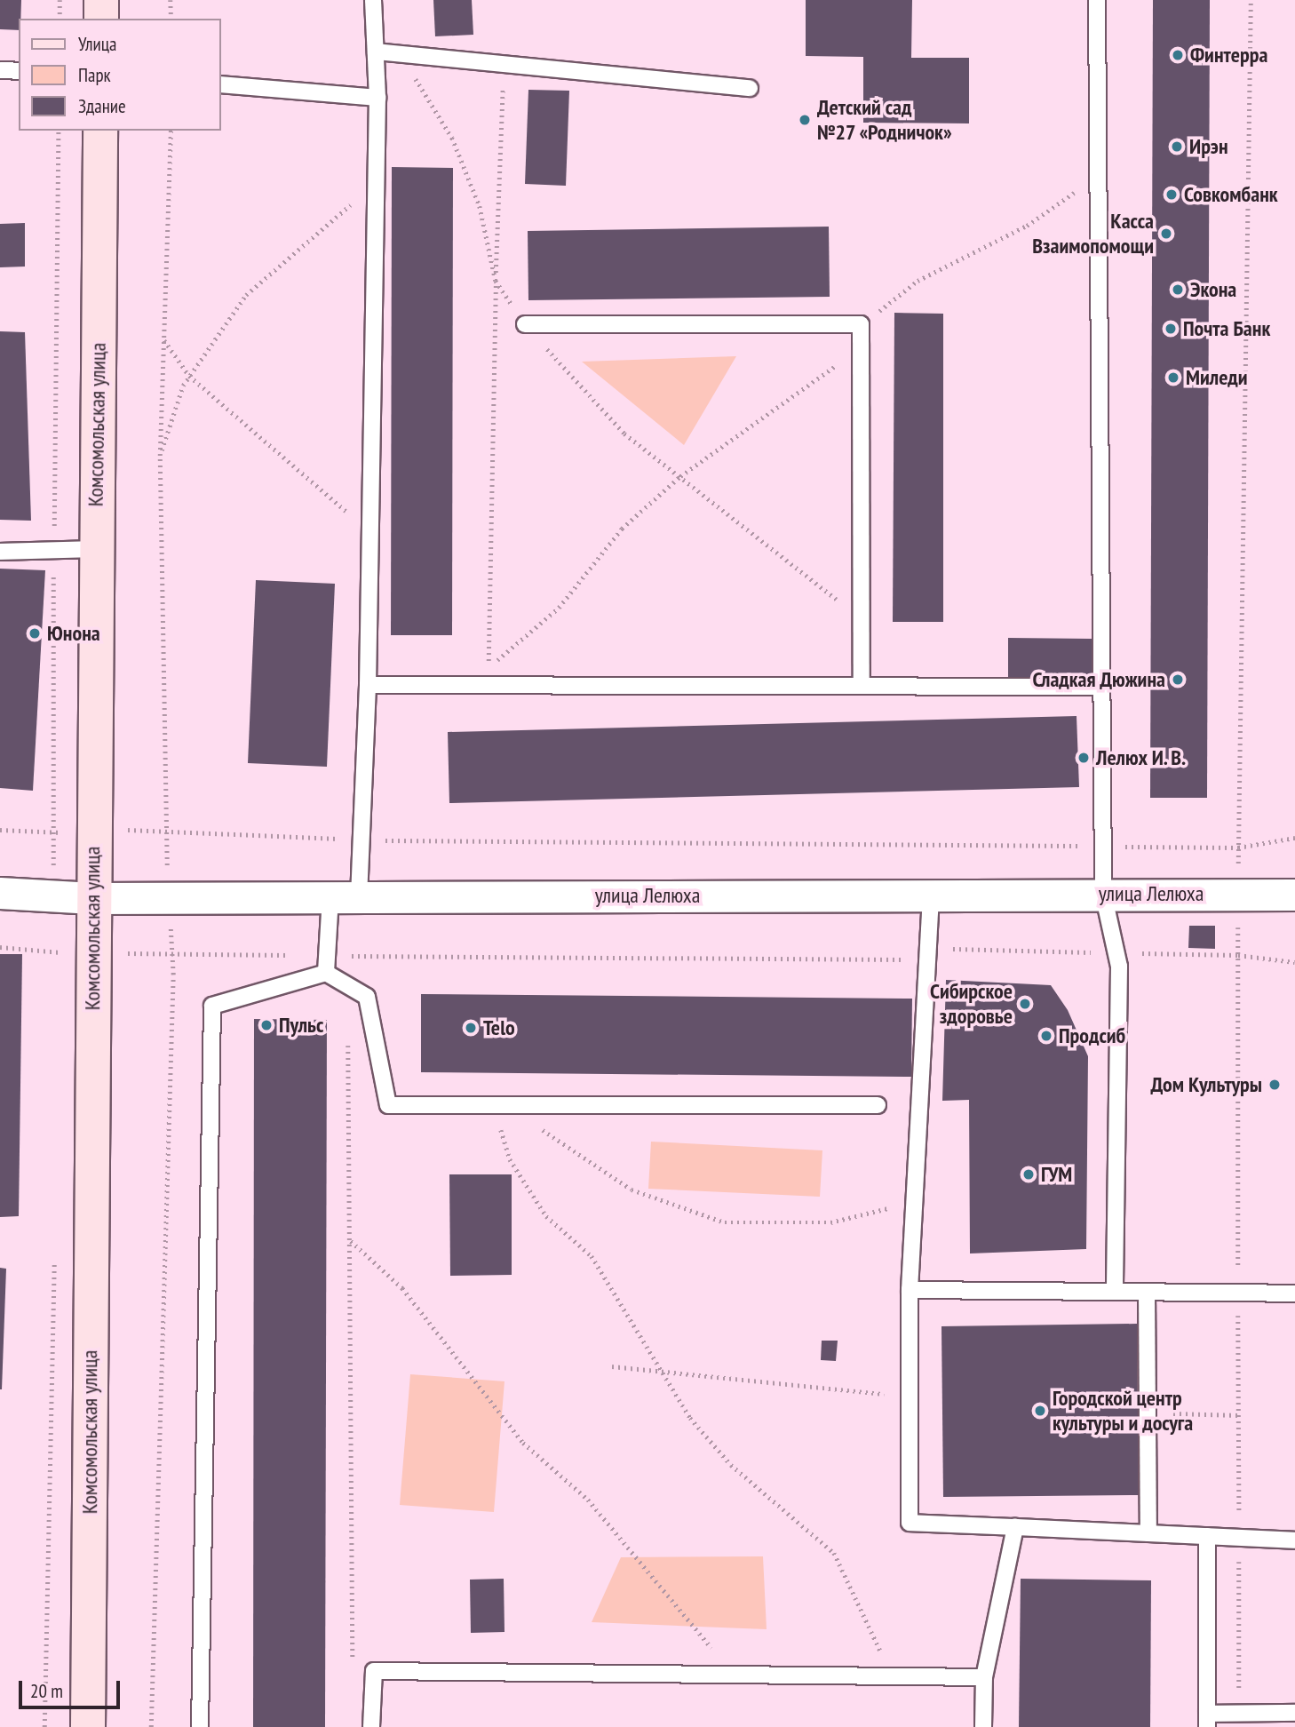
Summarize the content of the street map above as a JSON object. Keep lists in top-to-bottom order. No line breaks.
{"streets":{"street":["Комсомольская улица","улица Лелюха"]},"crossings":[["Комсомольская улица","улица Лелюха"]],"places":["Финтерра","Детский сад №27 «Родничок»","Ирэн","Совкомбанк","Касса Взаимопомощи","Экона","Почта Банк","Миледи","Юнона","Сладкая Дюжина","Лелюх И. В.","Сибирское здоровье","Пульс","Telo","Продсиб","Дом Культуры","ГУМ","Городской центр культуры и досуга"],"legend":["Улица","Парк","Здание"],"scale_bar":"20 m"}
